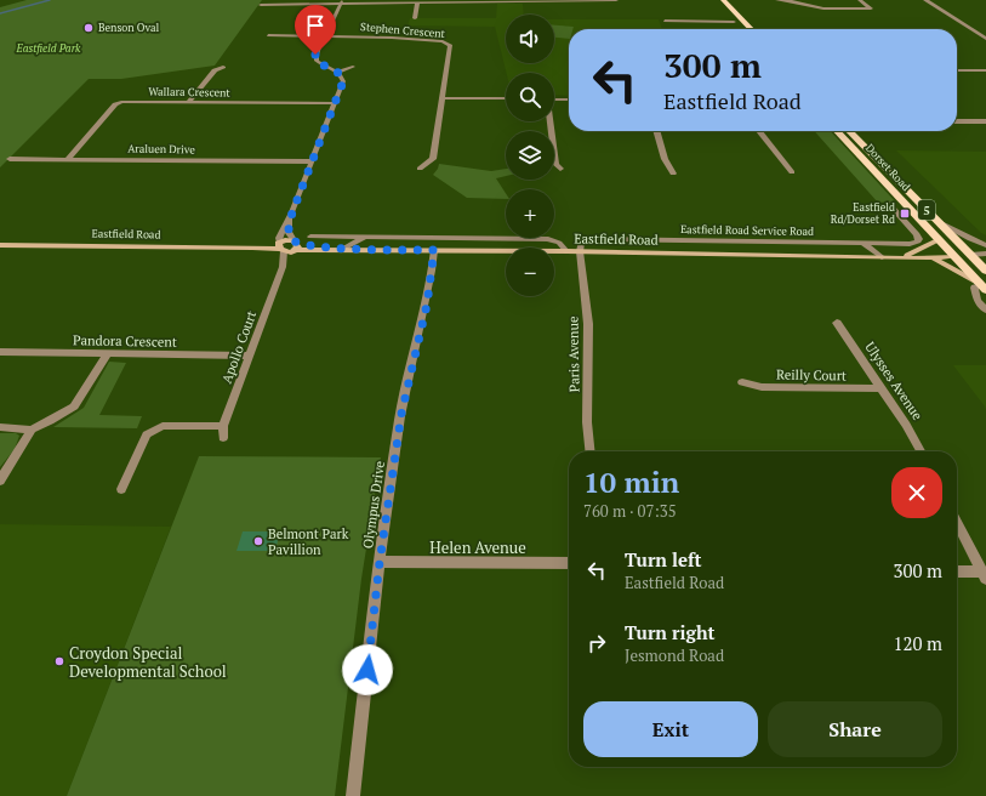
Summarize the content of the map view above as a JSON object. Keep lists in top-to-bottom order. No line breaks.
{"streets":{"main road":["Dorset Road","5","Eastfield Road"],"street":["Stephen Crescent","Wallara Crescent","Araluen Drive","Eastfield Road Service Road","Pandora Crescent","Apollo Court","Paris Avenue","Reilly Court","Ulysses Avenue","Olympus Drive","Helen Avenue"]},"crossings":[["Dorset Road","Eastfield Road"],["Eastfield Road Service Road","Eastfield Road"],["Eastfield Road Service Road","Paris Avenue"],["Eastfield Road","Apollo Court"],["Eastfield Road","Paris Avenue"],["Eastfield Road","Olympus Drive"],["Pandora Crescent","Apollo Court"],["Reilly Court","Ulysses Avenue"],["Olympus Drive","Helen Avenue"]],"parks":["Eastfield Park"],"places":{"other":["Benson Oval","Belmont Park Pavillion","Croydon Special Developmental School"],"transit":["Eastfield Rd/Dorset Rd"]},"page":{"map_buttons":["+","−"],"turn":["300 m","Eastfield Road"],"heading":["10 min","760 m · 07:35"],"list":[{"name":"Turn left","note":"Eastfield Road","value":"300 m"},{"name":"Turn right","note":"Jesmond Road","value":"120 m"}],"buttons":["Exit","Share"]}}
